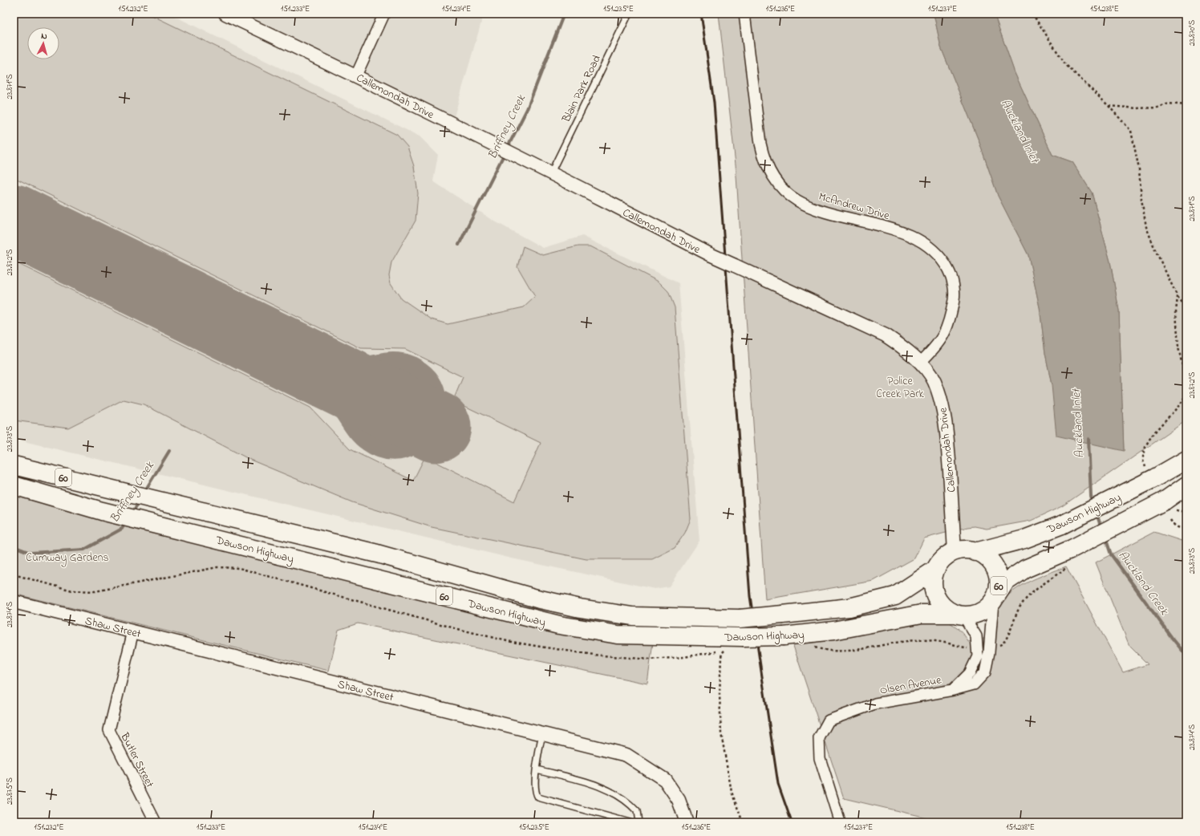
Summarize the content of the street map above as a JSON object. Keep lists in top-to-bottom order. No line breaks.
{"streets":{"highway":["60","Dawson Highway"],"street":["Callemondah Drive","McAndrew Drive","Shaw Street","Olsen Avenue","Butler Street"],"lane":["Blain Park Road"]},"crossings":[["Blain Park Road","Callemondah Drive"],["Callemondah Drive","McAndrew Drive"],["Callemondah Drive","60"],["Callemondah Drive","Dawson Highway"],["Callemondah Drive","Olsen Avenue"],["60","Dawson Highway"],["60","Olsen Avenue"],["Dawson Highway","Olsen Avenue"],["Shaw Street","Butler Street"]],"water":["Briffney Creek","Auckland Inlet","Auckland Creek"],"parks":["Police Creek Park","Cumway Gardens"],"north":"top","coordinates":["151.232°E","151.233°E","151.234°E","151.235°E","151.236°E","151.237°E","151.238°E","23.870°S","23.871°S","23.872°S","23.873°S","23.874°S","23.875°S"]}
